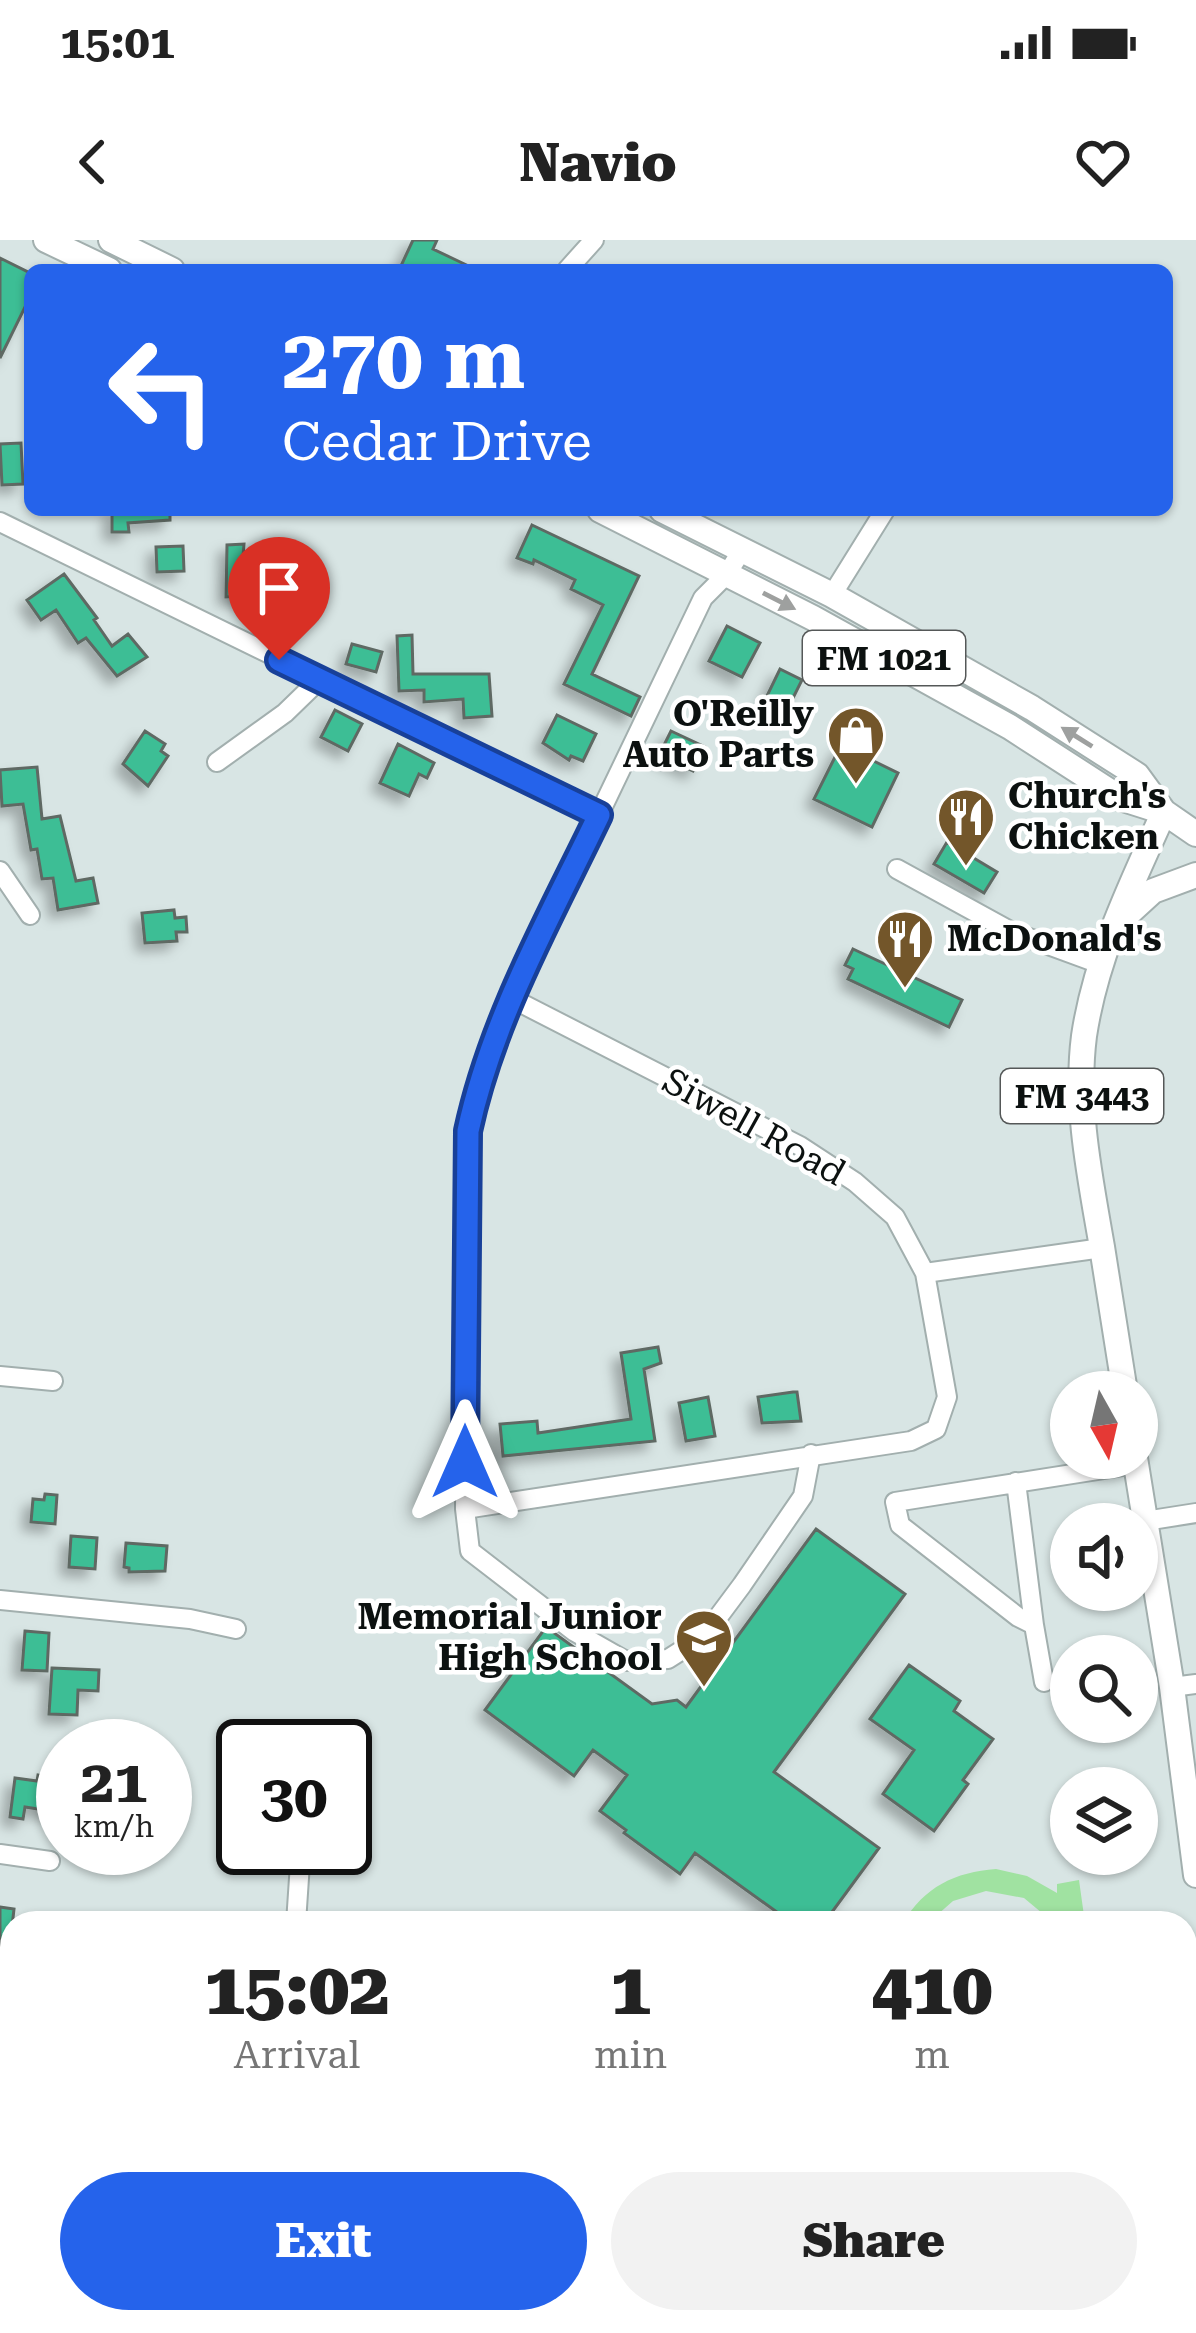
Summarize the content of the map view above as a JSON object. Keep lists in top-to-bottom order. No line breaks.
{"streets":{"main road":["FM 1021","FM 3443"],"street":["Siwell Road"]},"crossings":[["FM 1021","FM 3443"]],"places":{"shop":["O'Reilly Auto Parts"],"restaurant":["Church's Chicken","McDonald's"],"school or university":["Memorial Junior High School"]},"north":"bottom","page":{"status":"15:01","header":"Navio","turn":["270 m","Cedar Drive"],"speed":"21 km/h","limit":"30","eta":["15:02","Arrival","1","min","410","m"],"buttons":["Exit","Share"]}}
